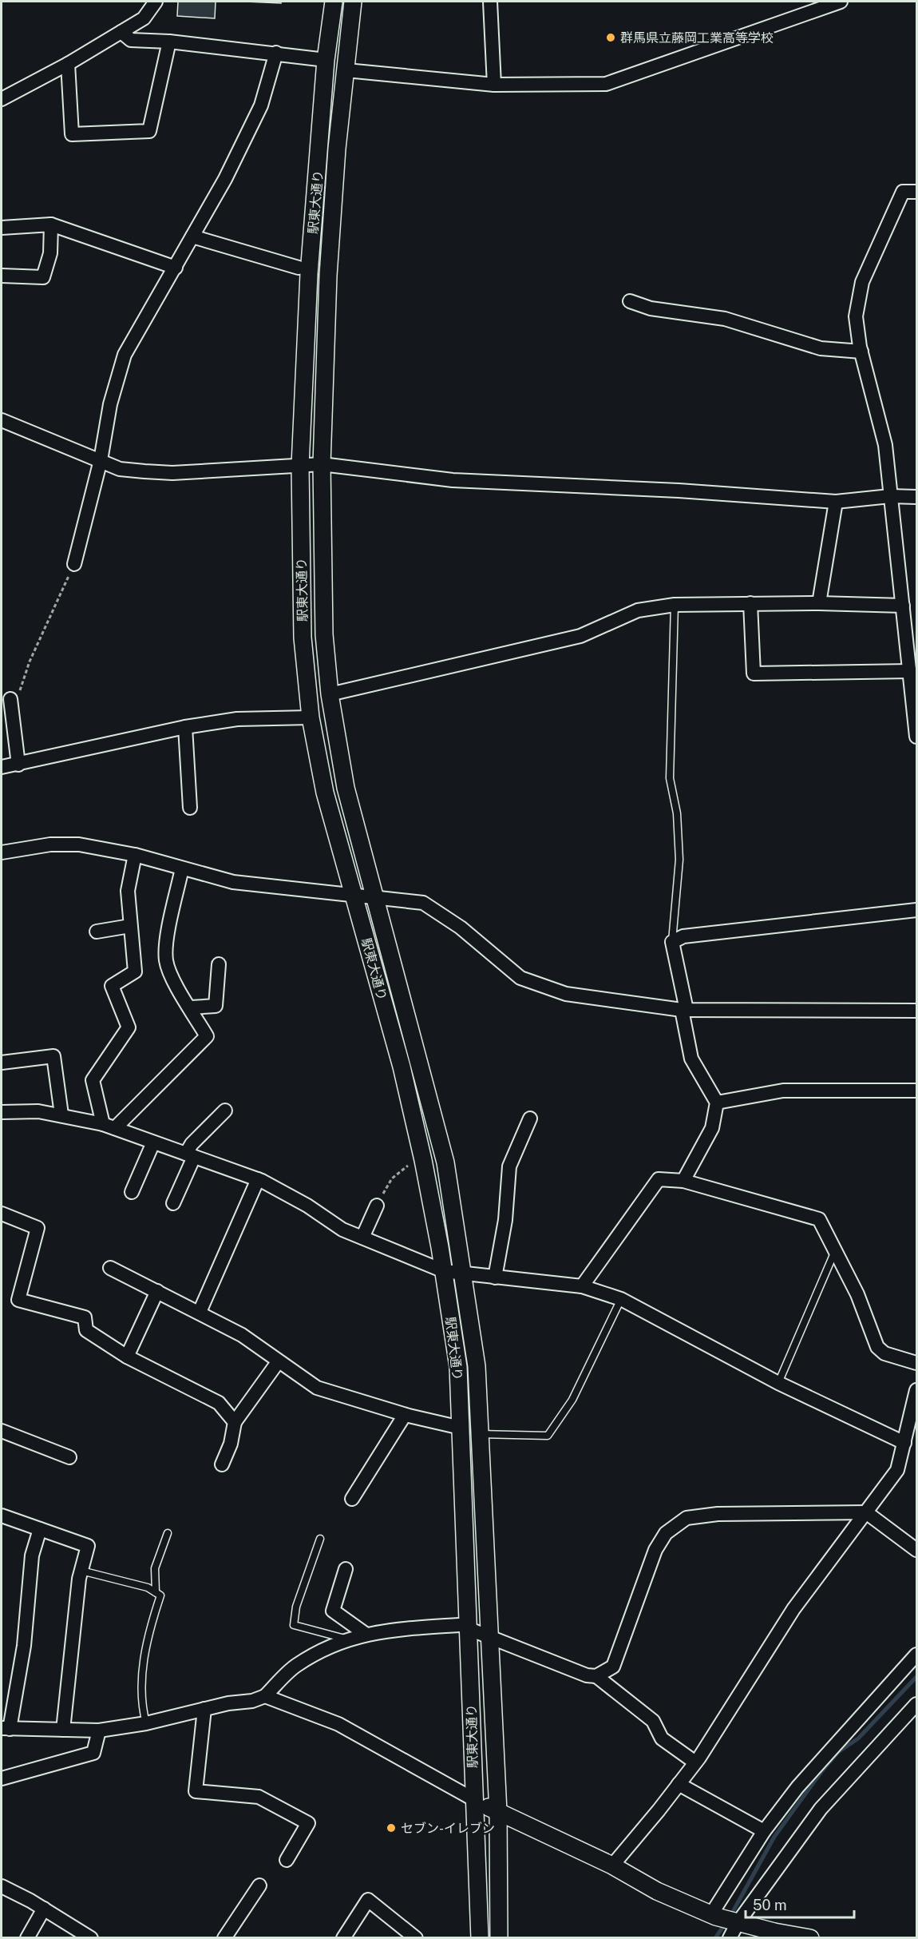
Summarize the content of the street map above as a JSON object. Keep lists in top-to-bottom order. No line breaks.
{"streets":{"street":["駅東大通り"]},"places":["群馬県立藤岡工業高等学校","セブン-イレブン"],"scale_bar":"50 m"}
